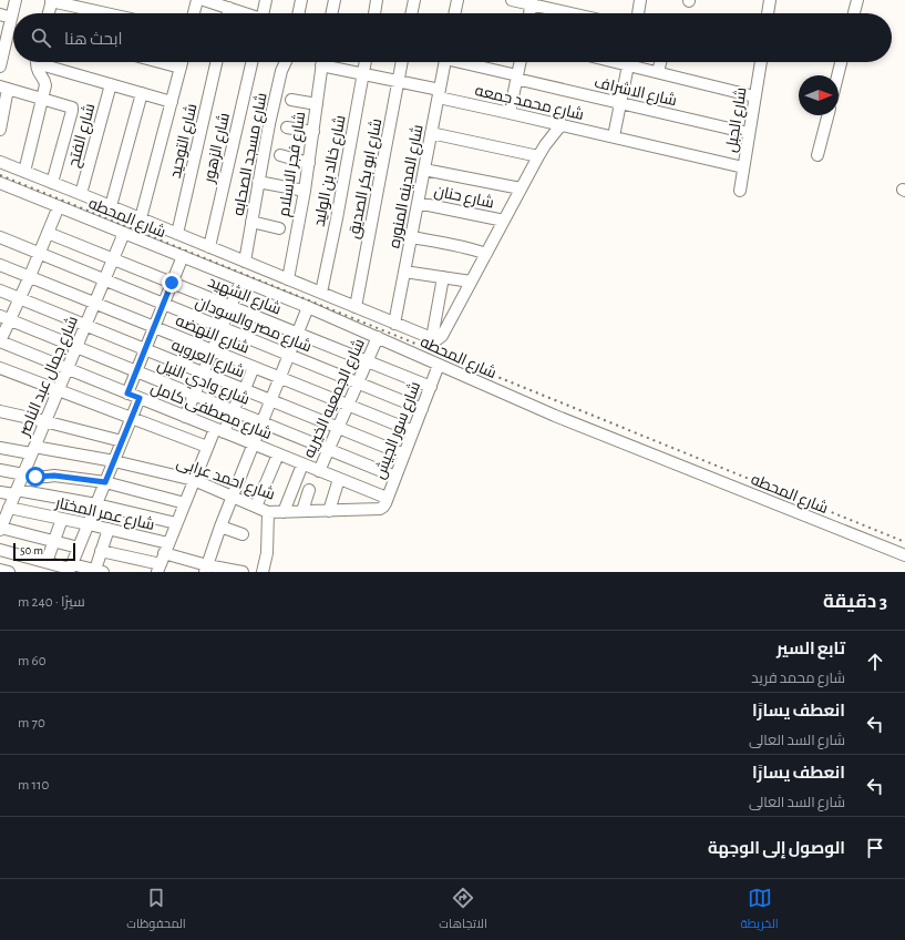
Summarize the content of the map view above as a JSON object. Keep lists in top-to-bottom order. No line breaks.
{"streets":{"street":["شارع الاشراف","شارع محمد جمعه","شارع الجبل","شارع الفتح","شارع التوحيد","شارع الزهور","شارع مسجد الصحابه","شارع فجر الاسلام","شارع خالد بن الوليد","شارع ابو بكر الصديق","شارع المدينه المنوره","شارع حنان","شارع المحطه","شارع الشهيد","شارع مصر والسودان","شارع النهضه","شارع العروبه","شارع جمال عبد الناصر","شارع وادي النيل","شارع الجمعيه الخيريه","شارع مصطفى كامل","شارع سور الجيش","شارع احمد عرابى","شارع عمر المختار"]},"crossings":[["شارع الاشراف","شارع الجبل"],["شارع محمد جمعه","شارع الجبل"],["شارع محمد جمعه","شارع خالد بن الوليد"],["شارع محمد جمعه","شارع ابو بكر الصديق"],["شارع محمد جمعه","شارع المدينه المنوره"],["شارع محمد جمعه","شارع المحطه"],["شارع الفتح","شارع المحطه"],["شارع التوحيد","شارع المحطه"],["شارع الزهور","شارع المحطه"],["شارع مسجد الصحابه","شارع المحطه"],["شارع فجر الاسلام","شارع المحطه"],["شارع خالد بن الوليد","شارع المحطه"],["شارع ابو بكر الصديق","شارع المحطه"],["شارع المدينه المنوره","شارع حنان"],["شارع المدينه المنوره","شارع المحطه"],["شارع حنان","شارع المحطه"],["شارع المحطه","شارع جمال عبد الناصر"],["شارع المحطه","شارع الجمعيه الخيريه"],["شارع المحطه","شارع سور الجيش"],["شارع الشهيد","شارع جمال عبد الناصر"],["شارع الشهيد","شارع الجمعيه الخيريه"],["شارع الشهيد","شارع سور الجيش"],["شارع مصر والسودان","شارع جمال عبد الناصر"],["شارع مصر والسودان","شارع الجمعيه الخيريه"],["شارع مصر والسودان","شارع سور الجيش"],["شارع النهضه","شارع جمال عبد الناصر"],["شارع النهضه","شارع الجمعيه الخيريه"],["شارع النهضه","شارع سور الجيش"],["شارع العروبه","شارع جمال عبد الناصر"],["شارع العروبه","شارع الجمعيه الخيريه"],["شارع العروبه","شارع سور الجيش"],["شارع جمال عبد الناصر","شارع وادي النيل"],["شارع جمال عبد الناصر","شارع مصطفى كامل"],["شارع جمال عبد الناصر","شارع احمد عرابى"],["شارع جمال عبد الناصر","شارع عمر المختار"],["شارع وادي النيل","شارع الجمعيه الخيريه"],["شارع وادي النيل","شارع سور الجيش"],["شارع الجمعيه الخيريه","شارع مصطفى كامل"],["شارع مصطفى كامل","شارع سور الجيش"],["شارع مصطفى كامل","شارع احمد عرابى"],["شارع سور الجيش","شارع احمد عرابى"]],"scale_bar":"50 m","north":"right","page":{"search":"ابحث هنا","scale":"50 m","heading":["3 دقيقة","سيرًا · 240 m"],"list":[["تابع السير","شارع محمد فريد","60 m"],["انعطف يسارًا","شارع السد العالى","70 m"],["انعطف يسارًا","شارع السد العالى","110 m"],"الوصول إلى الوجهة"],"nav":["الخريطة","الاتجاهات","المحفوظات"]}}
